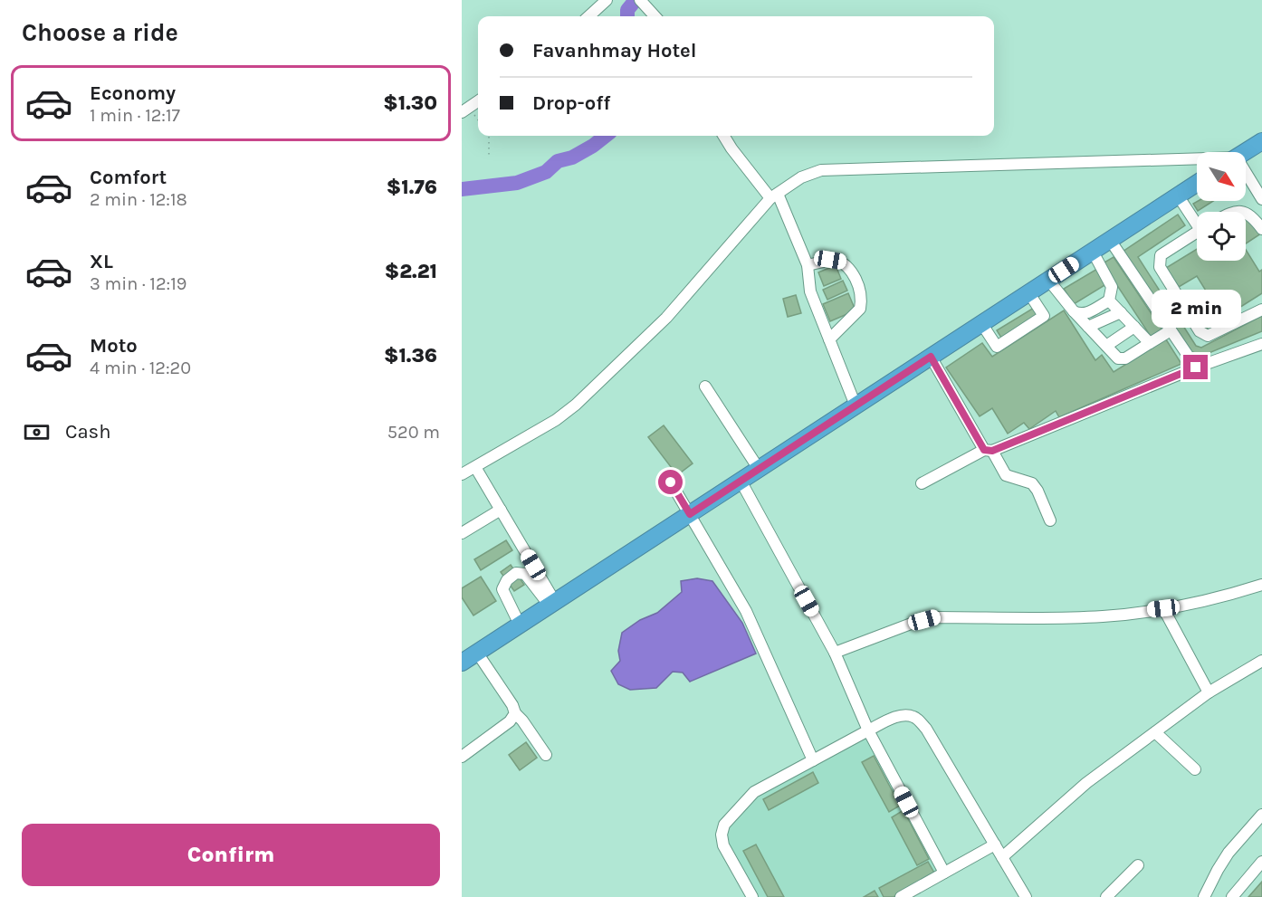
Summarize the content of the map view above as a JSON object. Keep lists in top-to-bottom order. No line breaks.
{"north":"bottom right","page":{"heading":"Choose a ride","banner":["Favanhmay Hotel","Drop-off"],"list":[{"name":"Economy","note":"1 min · 12:17","value":"$1.30"},{"name":"Comfort","note":"2 min · 12:18","value":"$1.76"},{"name":"XL","note":"3 min · 12:19","value":"$2.21"},{"name":"Moto","note":"4 min · 12:20","value":"$1.36"}],"bubble":"2 min","pay":["Cash","520 m"],"buttons":"Confirm"}}
